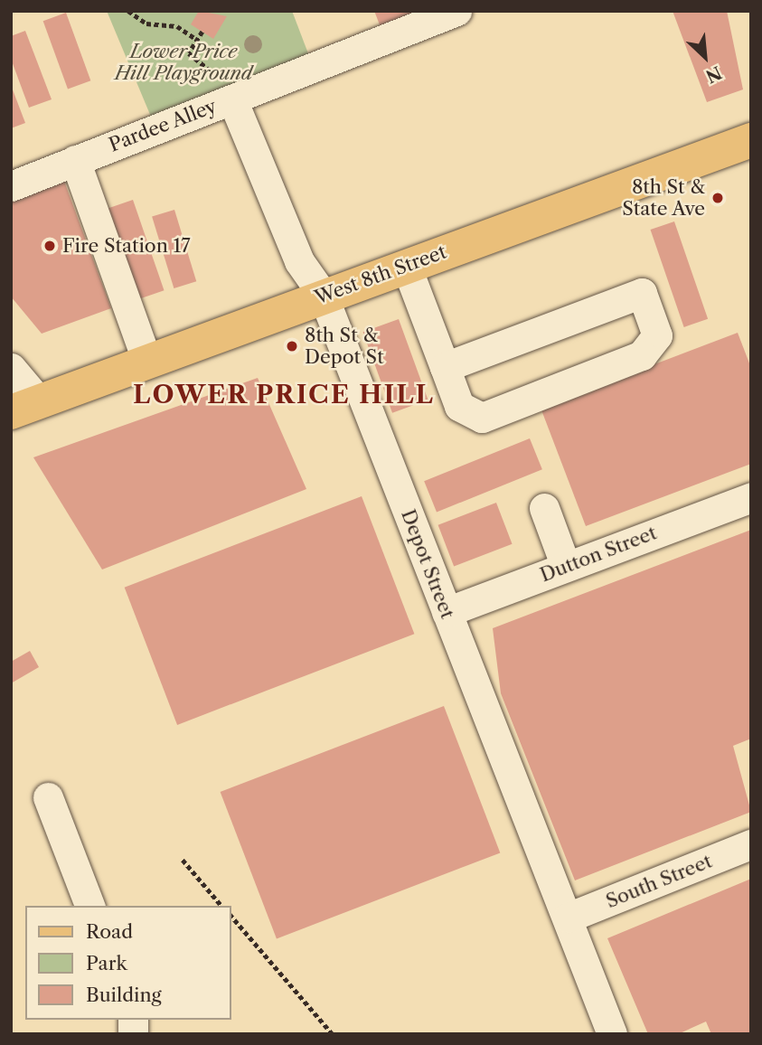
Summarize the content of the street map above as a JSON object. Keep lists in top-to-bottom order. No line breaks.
{"streets":{"main road":["West 8th Street"],"street":["Pardee Alley","Dutton Street","Depot Street","South Street"]},"crossings":[["Pardee Alley","Depot Street"],["West 8th Street","Depot Street"],["Dutton Street","Depot Street"],["Depot Street","South Street"]],"districts":["LOWER PRICE HILL"],"parks":["Lower Price Hill Playground"],"places":["8th St & State Ave","Fire Station 17","8th St & Depot St"],"legend":["Road","Park","Building"],"north":"bottom right"}
